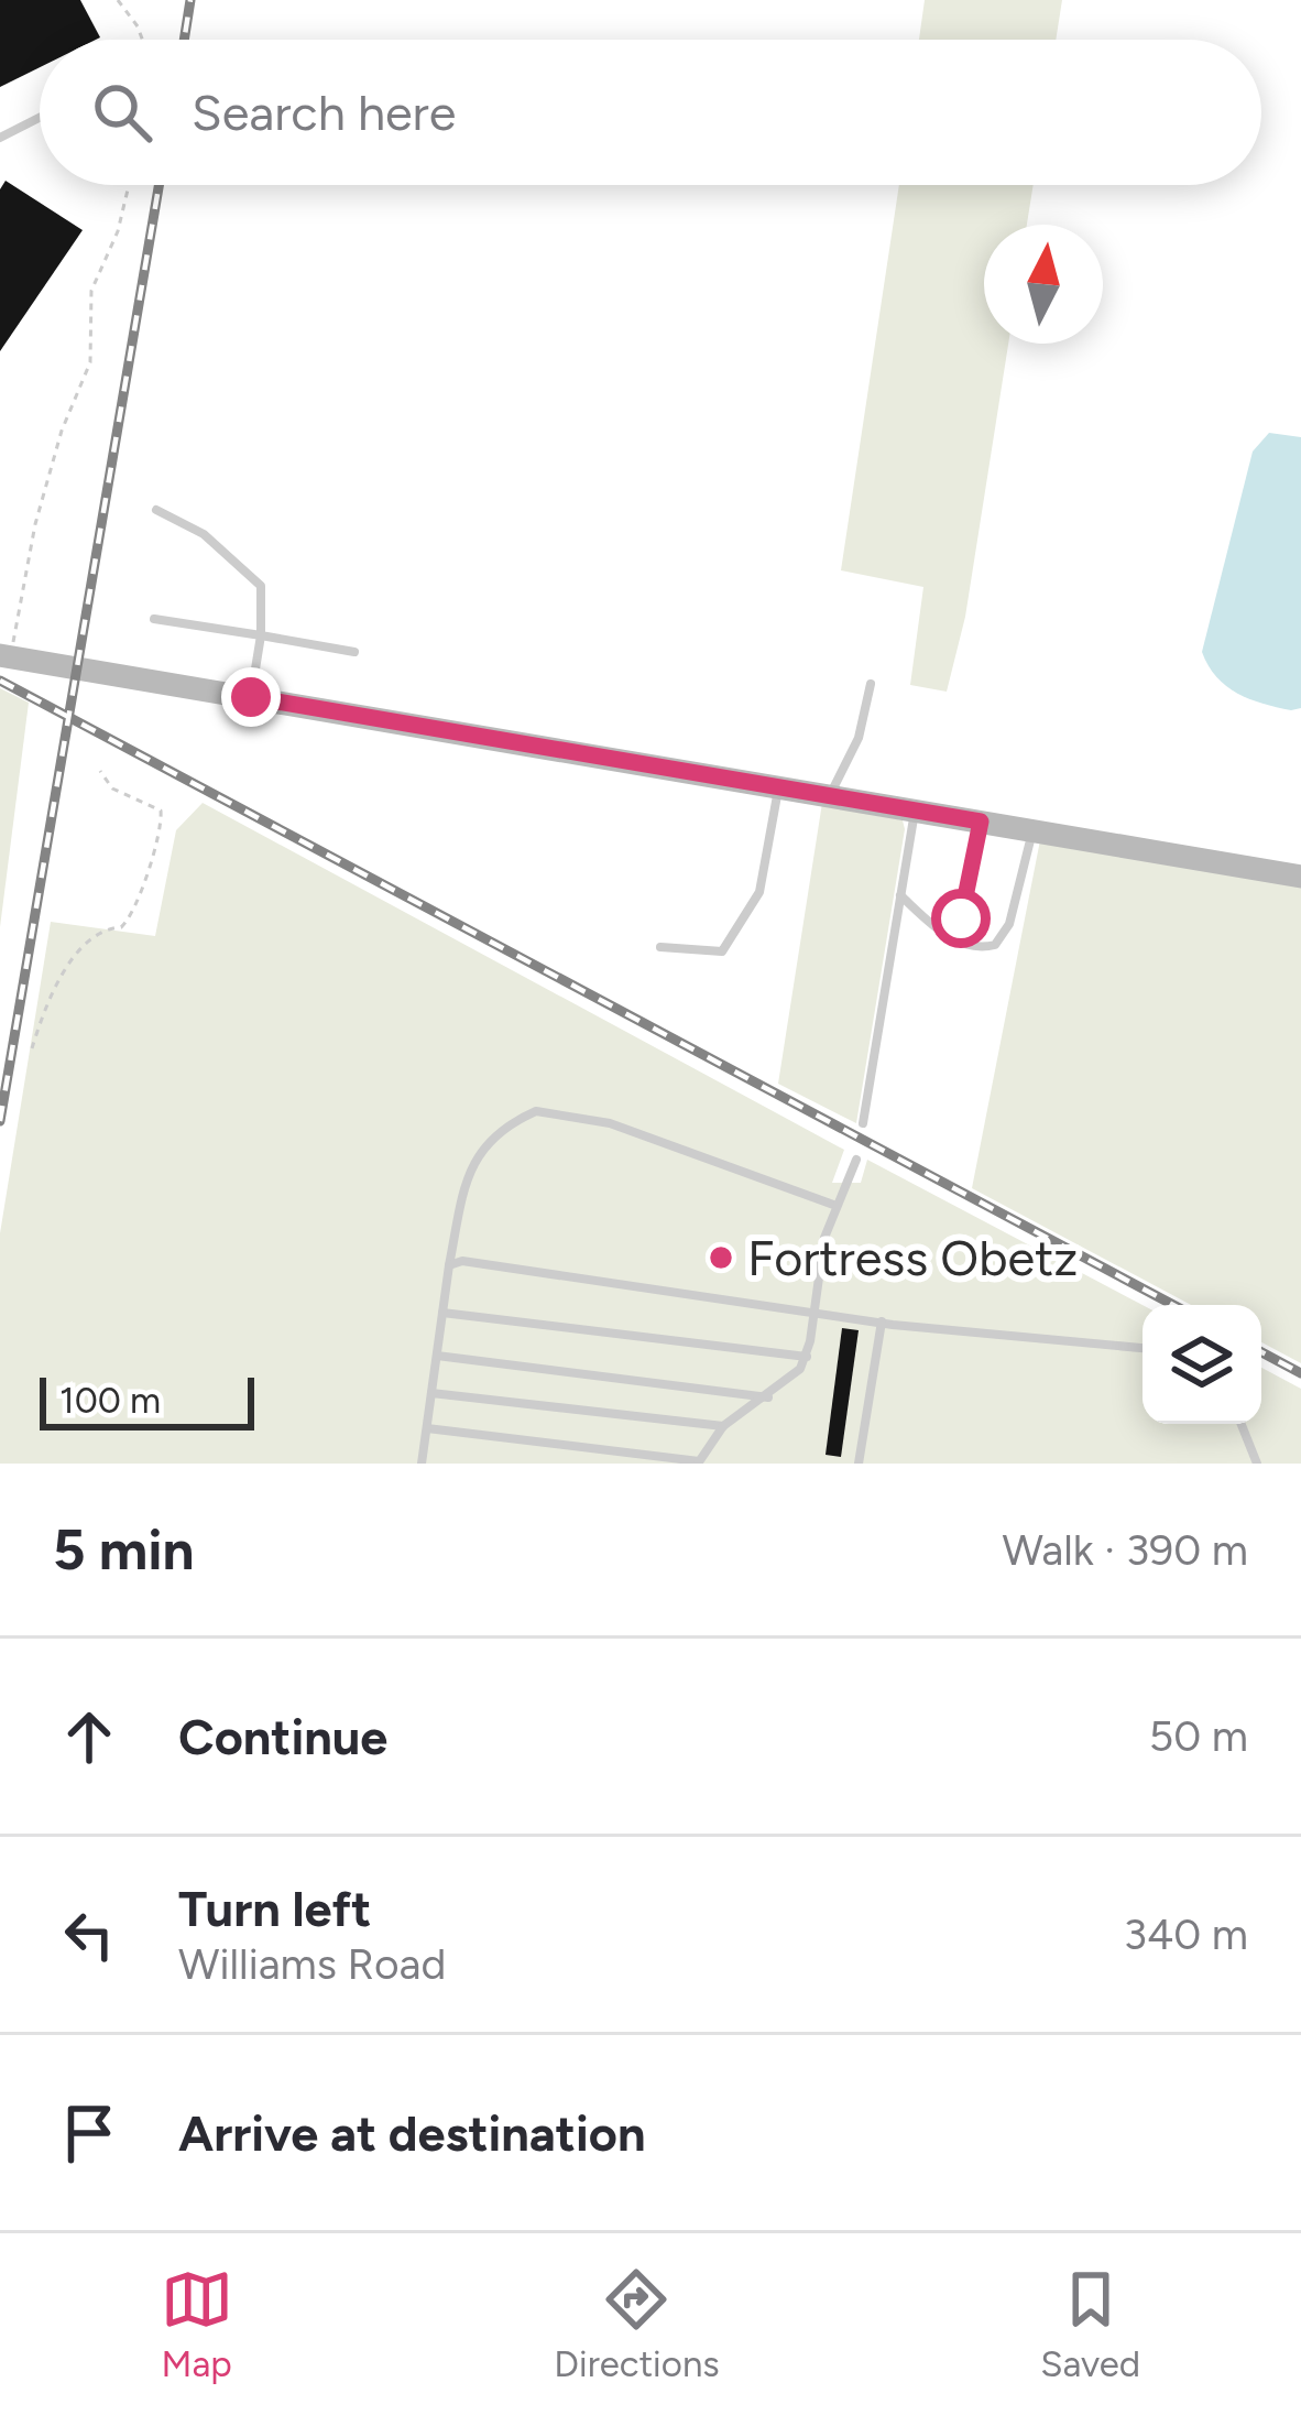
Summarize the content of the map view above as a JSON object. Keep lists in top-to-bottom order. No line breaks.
{"places":["Fortress Obetz"],"scale_bar":"100 m","north":"top","page":{"search":"Search here","scale":"100 m","heading":["5 min","Walk · 390 m"],"list":[["Continue","50 m"],["Turn left","Williams Road","340 m"],"Arrive at destination"],"nav":["Map","Directions","Saved"]}}
